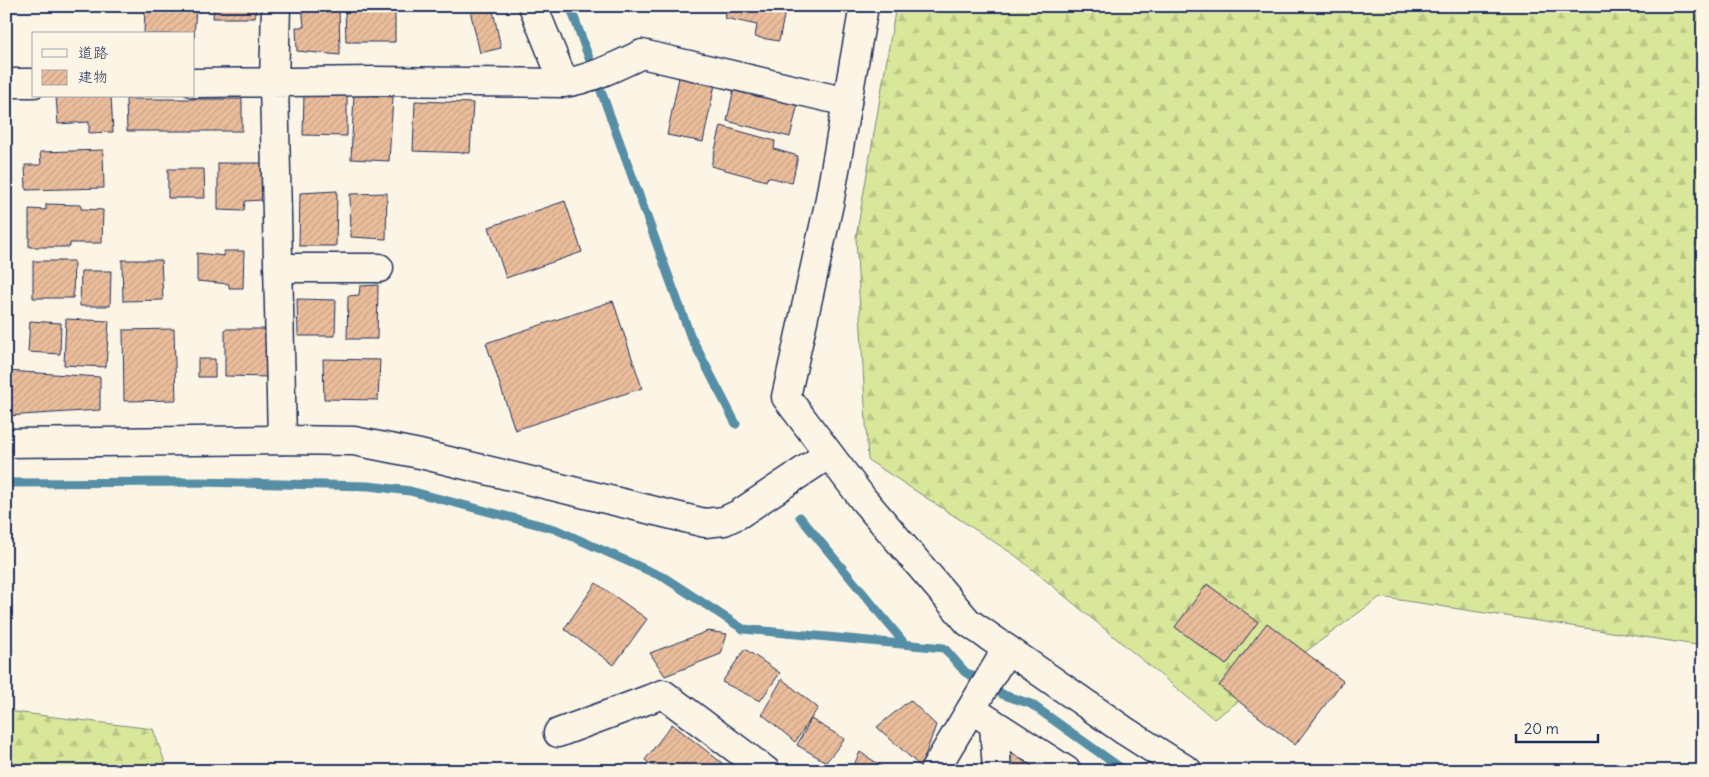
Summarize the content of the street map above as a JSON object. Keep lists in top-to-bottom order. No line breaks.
{"legend":["道路","建物"],"scale_bar":"20 m"}
